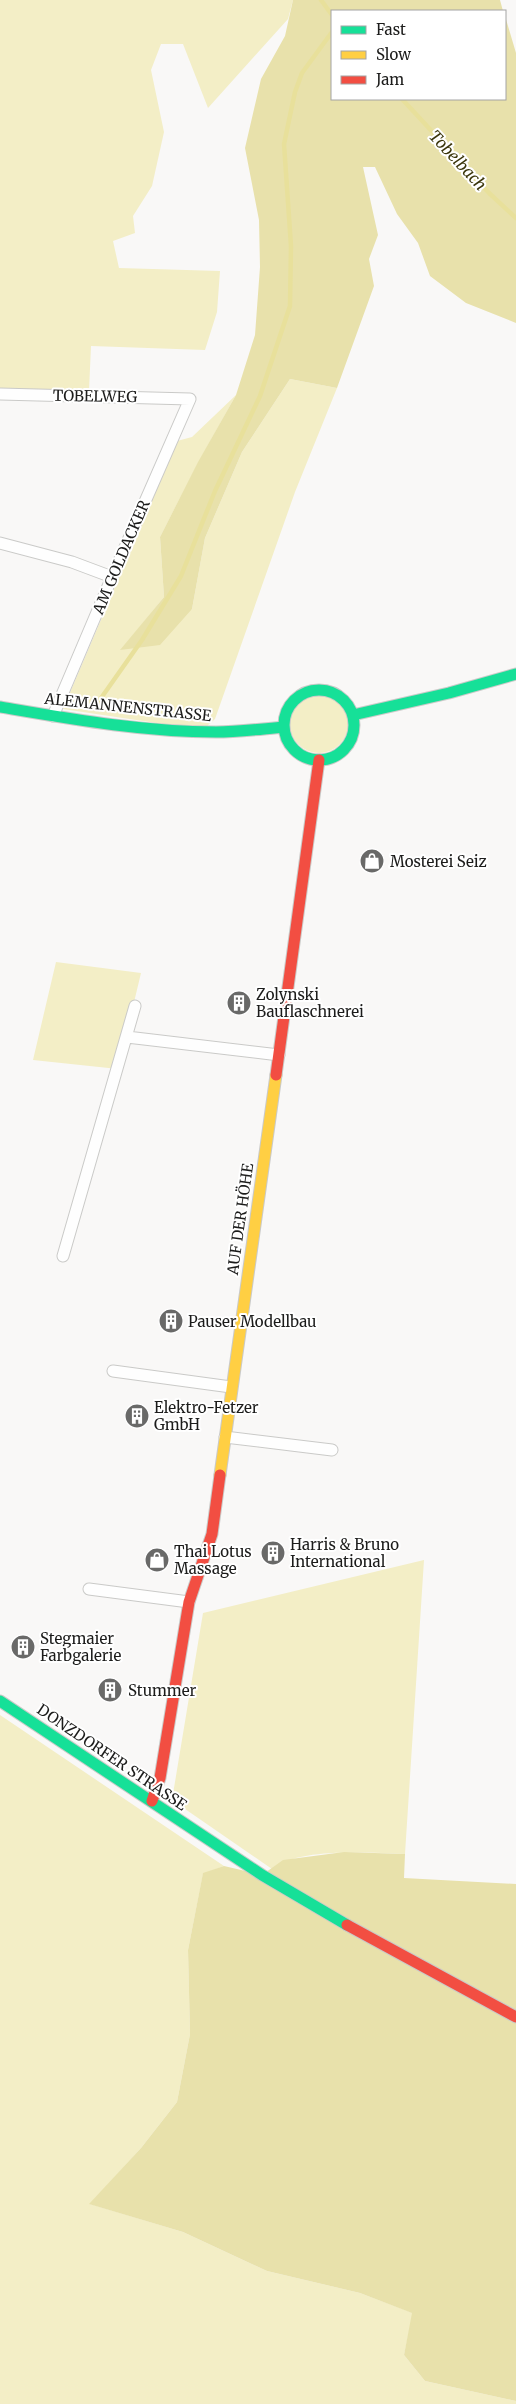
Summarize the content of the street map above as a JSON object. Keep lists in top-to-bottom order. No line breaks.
{"streets":{"street":["TOBELWEG","AM GOLDACKER","ALEMANNENSTRASSE","AUF DER HÖHE","DONZDORFER STRASSE"]},"crossings":[["TOBELWEG","AM GOLDACKER"],["AM GOLDACKER","ALEMANNENSTRASSE"],["ALEMANNENSTRASSE","AUF DER HÖHE"],["AUF DER HÖHE","DONZDORFER STRASSE"]],"water":["Tobelbach"],"places":{"shop":["Mosterei Seiz","Thai Lotus Massage"],"building":["Zolynski Bauflaschnerei","Pauser Modellbau","Elektro-Fetzer GmbH","Harris & Bruno International","Stegmaier Farbgalerie","Stummer"]},"legend":["Fast","Slow","Jam"]}
